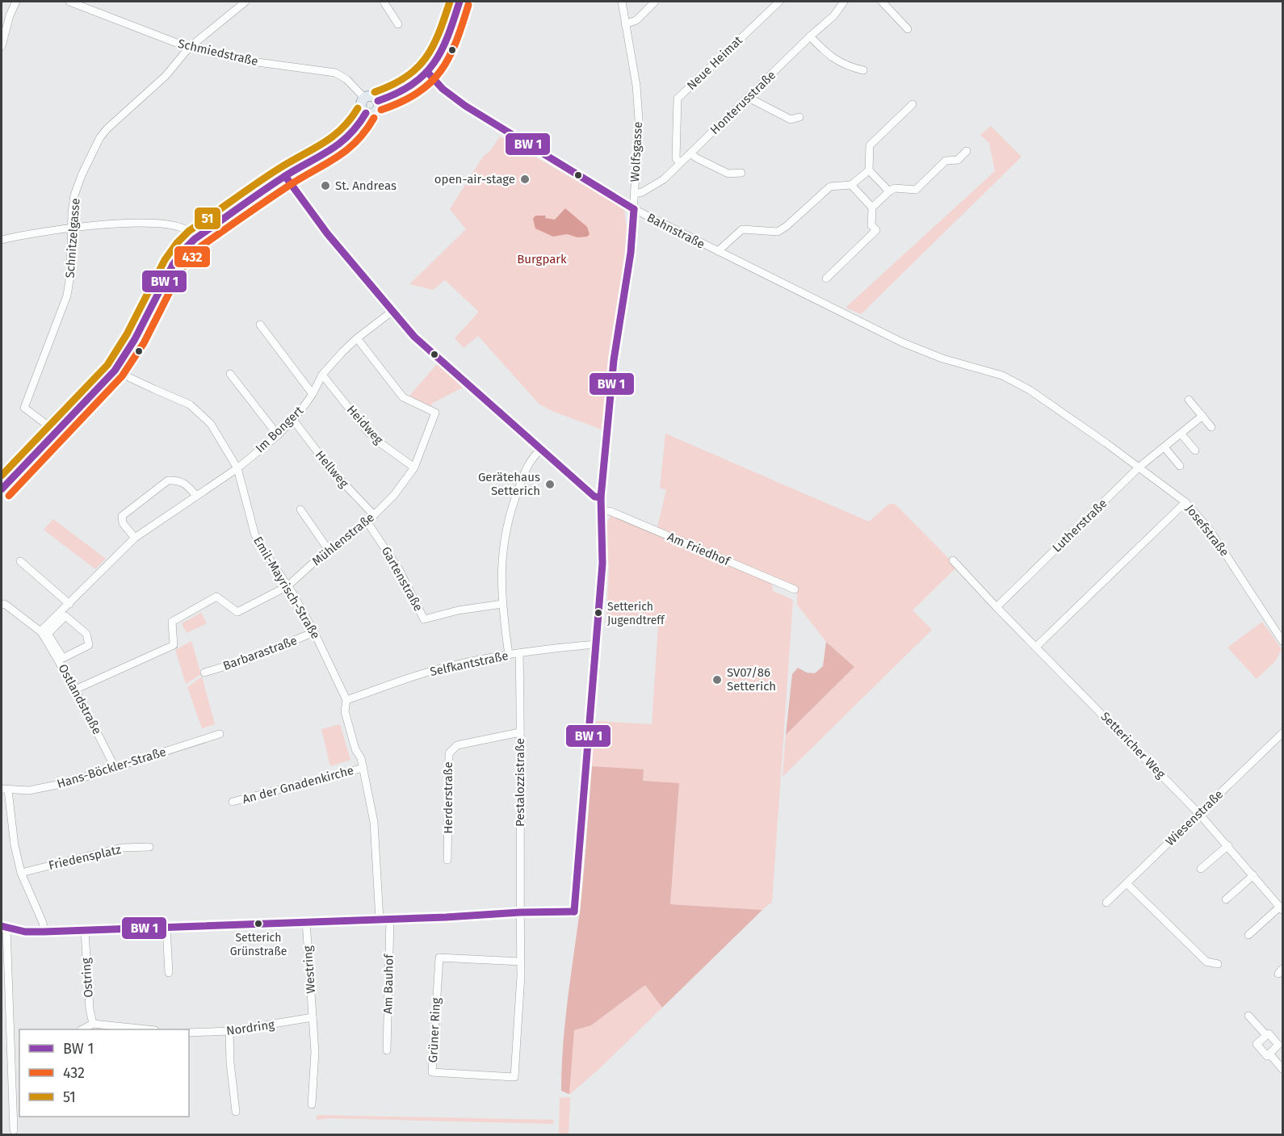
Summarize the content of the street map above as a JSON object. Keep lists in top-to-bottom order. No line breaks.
{"streets":{"street":["Schmiedstraße","Neue Heimat","Honterusstraße","Wolfsgasse","Bahnstraße","Schnitzelgasse","Heidweg","Im Bongert","Hellweg","Lutherstraße","Josefstraße","Mühlenstraße","Am Friedhof","Gartenstraße","Emil-Mayrisch-Straße","Barbarastraße","Selfkantstraße","Ostlandstraße","Settericher Weg","Hans-Böckler-Straße","Pestalozzistraße","An der Gnadenkirche","Herderstraße","Wiesenstraße","Friedensplatz","Westring","Ostring","Am Bauhof","Nordring","Grüner Ring"]},"crossings":[["Schmiedstraße","Schnitzelgasse"],["Neue Heimat","Honterusstraße"],["Honterusstraße","Wolfsgasse"],["Wolfsgasse","Bahnstraße"],["Wolfsgasse","Am Friedhof"],["Wolfsgasse","Selfkantstraße"],["Wolfsgasse","Pestalozzistraße"],["Wolfsgasse","Grüner Ring"],["Bahnstraße","Josefstraße"],["Heidweg","Im Bongert"],["Heidweg","Mühlenstraße"],["Im Bongert","Hellweg"],["Im Bongert","Mühlenstraße"],["Im Bongert","Emil-Mayrisch-Straße"],["Im Bongert","Ostlandstraße"],["Hellweg","Mühlenstraße"],["Lutherstraße","Josefstraße"],["Lutherstraße","Settericher Weg"],["Mühlenstraße","Gartenstraße"],["Mühlenstraße","Emil-Mayrisch-Straße"],["Mühlenstraße","Ostlandstraße"],["Emil-Mayrisch-Straße","Barbarastraße"],["Emil-Mayrisch-Straße","Selfkantstraße"],["Emil-Mayrisch-Straße","An der Gnadenkirche"],["Selfkantstraße","Pestalozzistraße"],["Ostlandstraße","Hans-Böckler-Straße"],["Settericher Weg","Wiesenstraße"],["Pestalozzistraße","Herderstraße"],["Pestalozzistraße","Grüner Ring"],["Westring","Nordring"]],"parks":["Burgpark"],"places":["open-air-stage","St. Andreas","Gerätehaus Setterich","Setterich Jugendtreff","SV07/86 Setterich","Setterich Grünstraße"],"lines":["transit line 51","transit line 432"],"legend":["BW 1","432","51"]}
